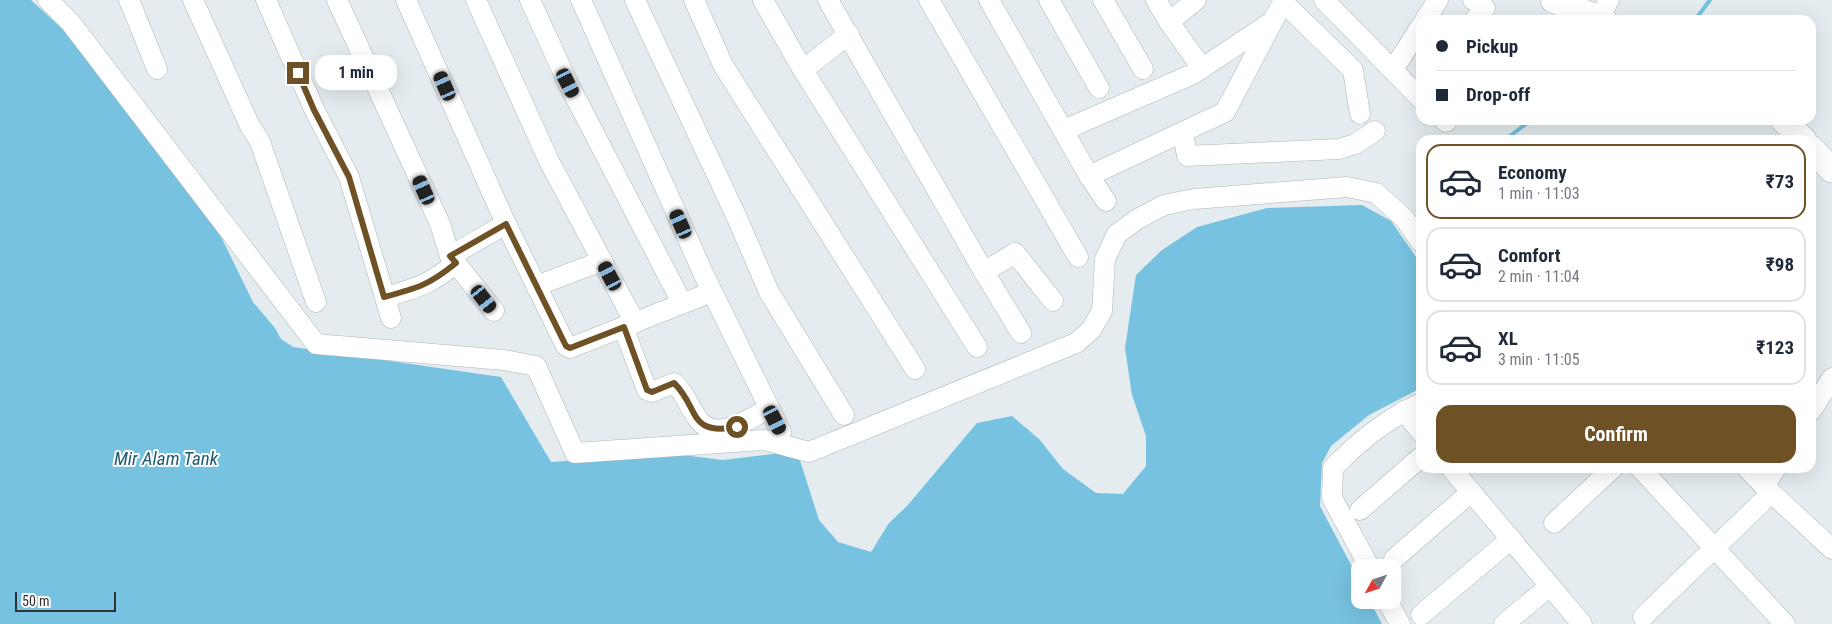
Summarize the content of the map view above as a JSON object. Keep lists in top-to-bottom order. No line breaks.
{"water":["Mir Alam Tank"],"scale_bar":"50 m","north":"bottom left","page":{"banner":["Pickup","Drop-off"],"bubble":"1 min","list":[{"name":"Economy","note":"1 min · 11:03","value":"₹73"},{"name":"Comfort","note":"2 min · 11:04","value":"₹98"},{"name":"XL","note":"3 min · 11:05","value":"₹123"}],"buttons":"Confirm","scale":"50 m"}}
